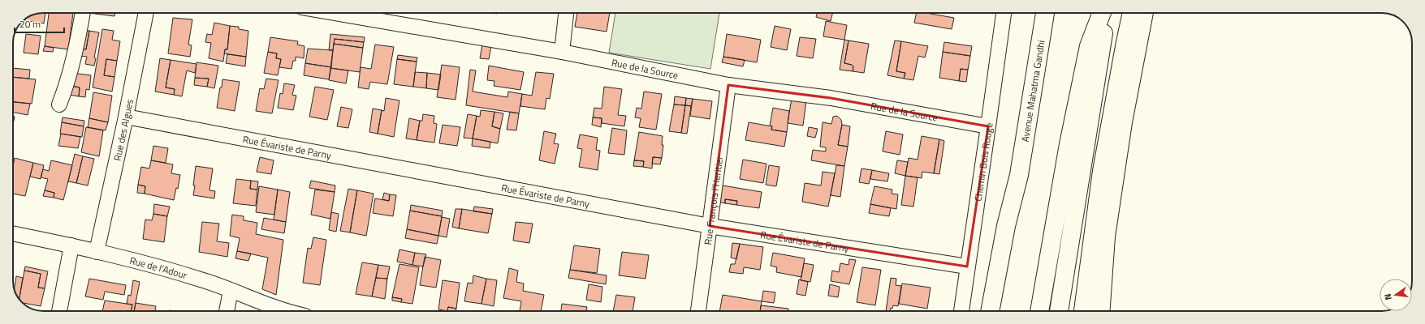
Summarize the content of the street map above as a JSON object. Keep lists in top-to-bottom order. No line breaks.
{"streets":{"main road":["Avenue Mahatma Gandhi"],"street":["Rue de la Source","Rue des Algues","Rue Évariste de Parny","Chemin Bois Rouge","Rue François l'Heritier","Rue de l'Adour"]},"crossings":[["Rue de la Source","Chemin Bois Rouge"],["Rue de la Source","Rue François l'Heritier"],["Rue des Algues","Rue Évariste de Parny"],["Rue des Algues","Rue de l'Adour"],["Rue Évariste de Parny","Chemin Bois Rouge"],["Rue Évariste de Parny","Rue François l'Heritier"]],"scale_bar":"20 m","north":"left"}
